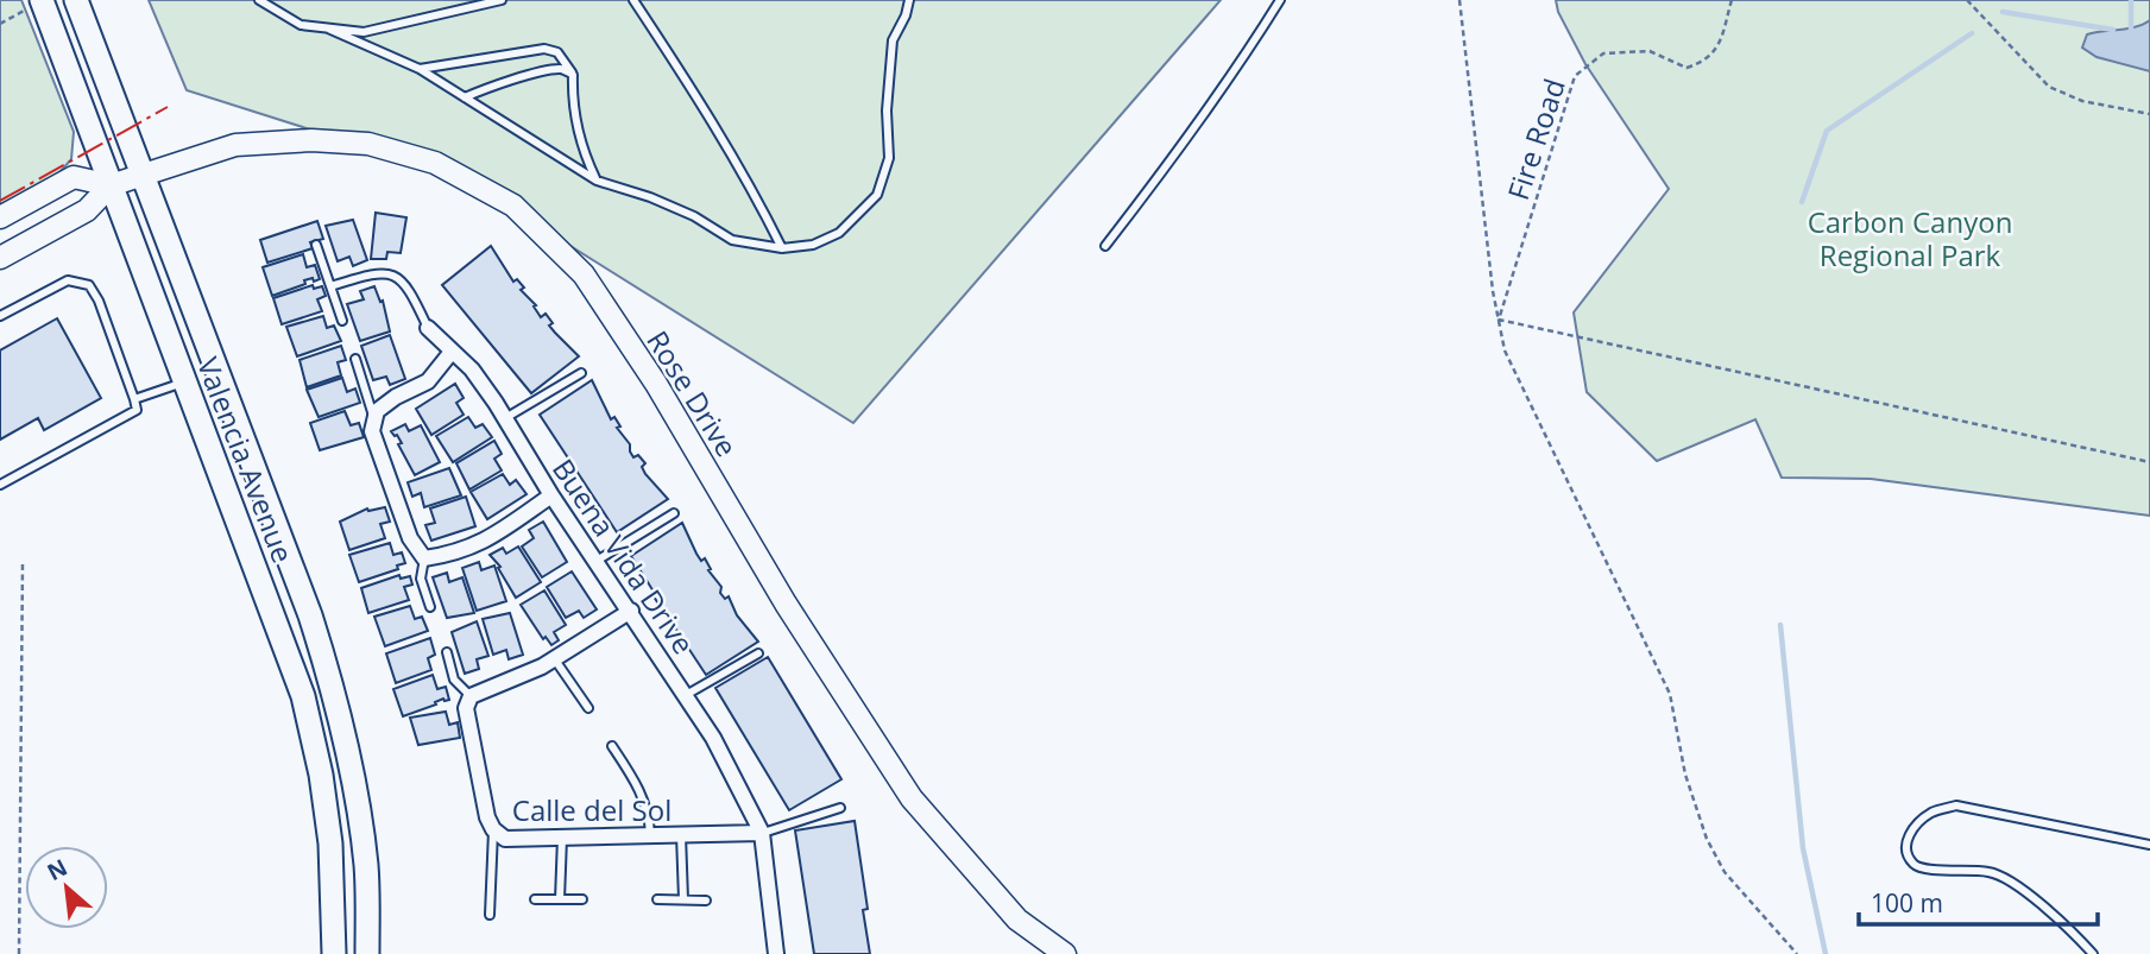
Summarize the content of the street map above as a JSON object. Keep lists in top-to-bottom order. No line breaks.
{"streets":{"main road":["Valencia Avenue"],"street":["Rose Drive","Buena Vida Drive","Calle del Sol"],"path":["Fire Road"]},"crossings":[["Rose Drive","Valencia Avenue"],["Buena Vida Drive","Calle del Sol"]],"parks":["Carbon Canyon Regional Park"],"scale_bar":"100 m","north":"top left"}
